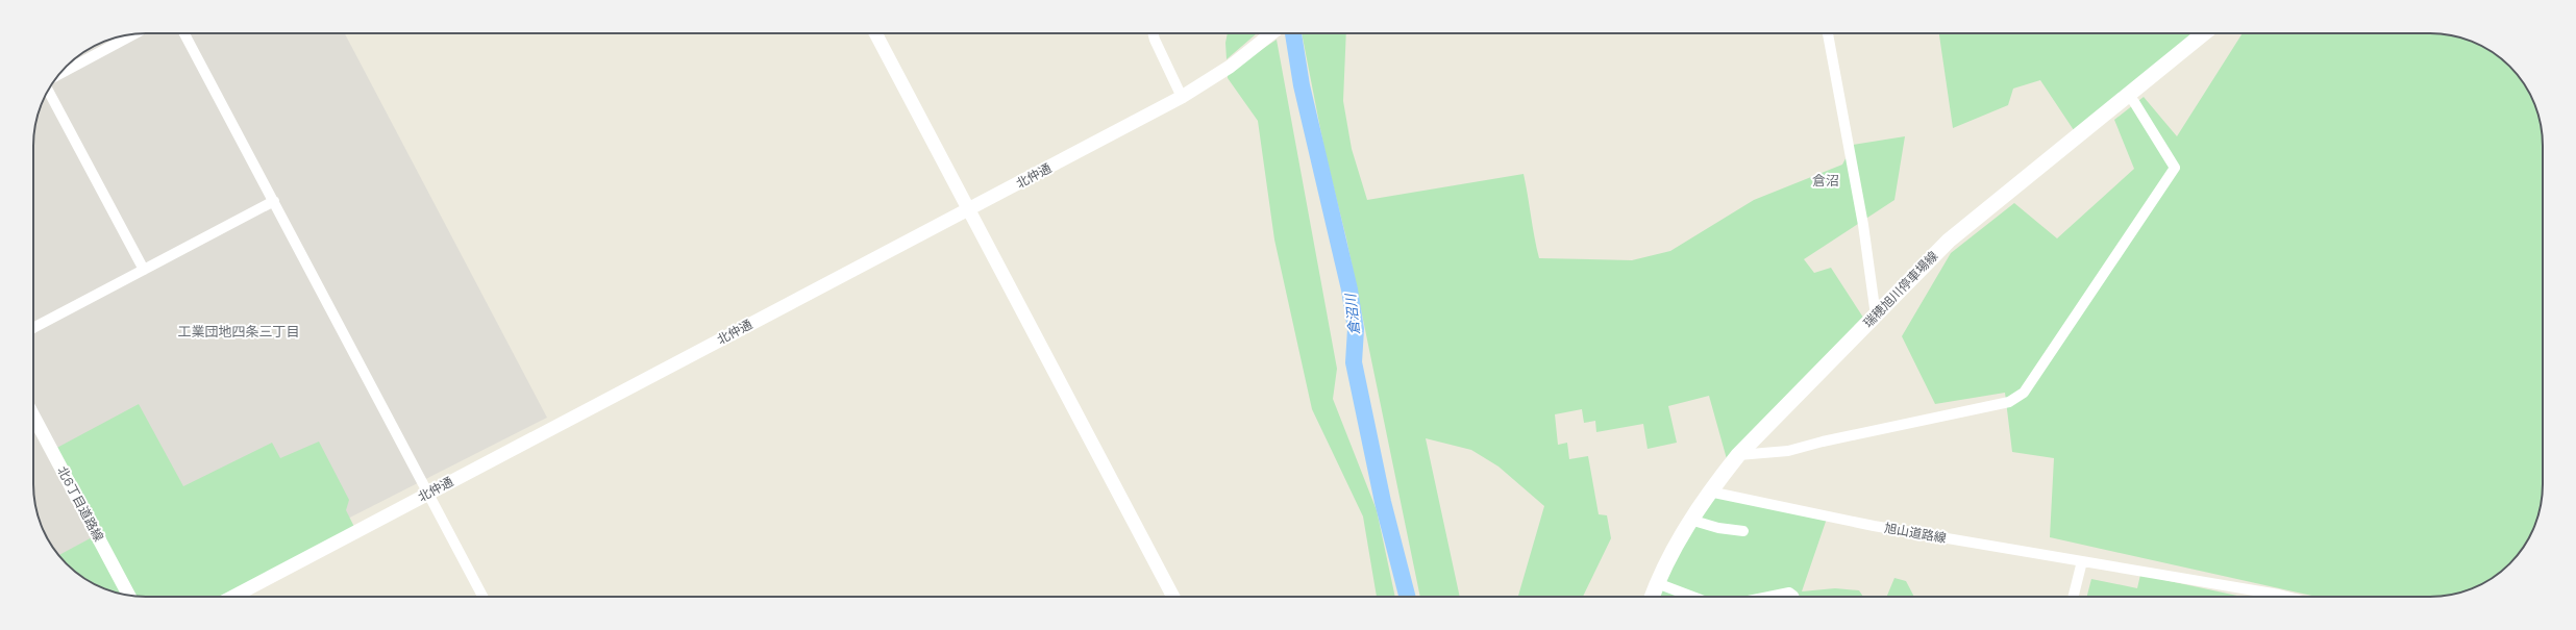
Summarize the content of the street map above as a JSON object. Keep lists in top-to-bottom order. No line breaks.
{"streets":{"main road":["瑞穂旭川停車場線"],"street":["北仲通","北6丁目道路線","旭山道路線"]},"crossings":[["瑞穂旭川停車場線","旭山道路線"]],"districts":["倉沼","工業団地四条三丁目"],"water":["倉沼川"]}
